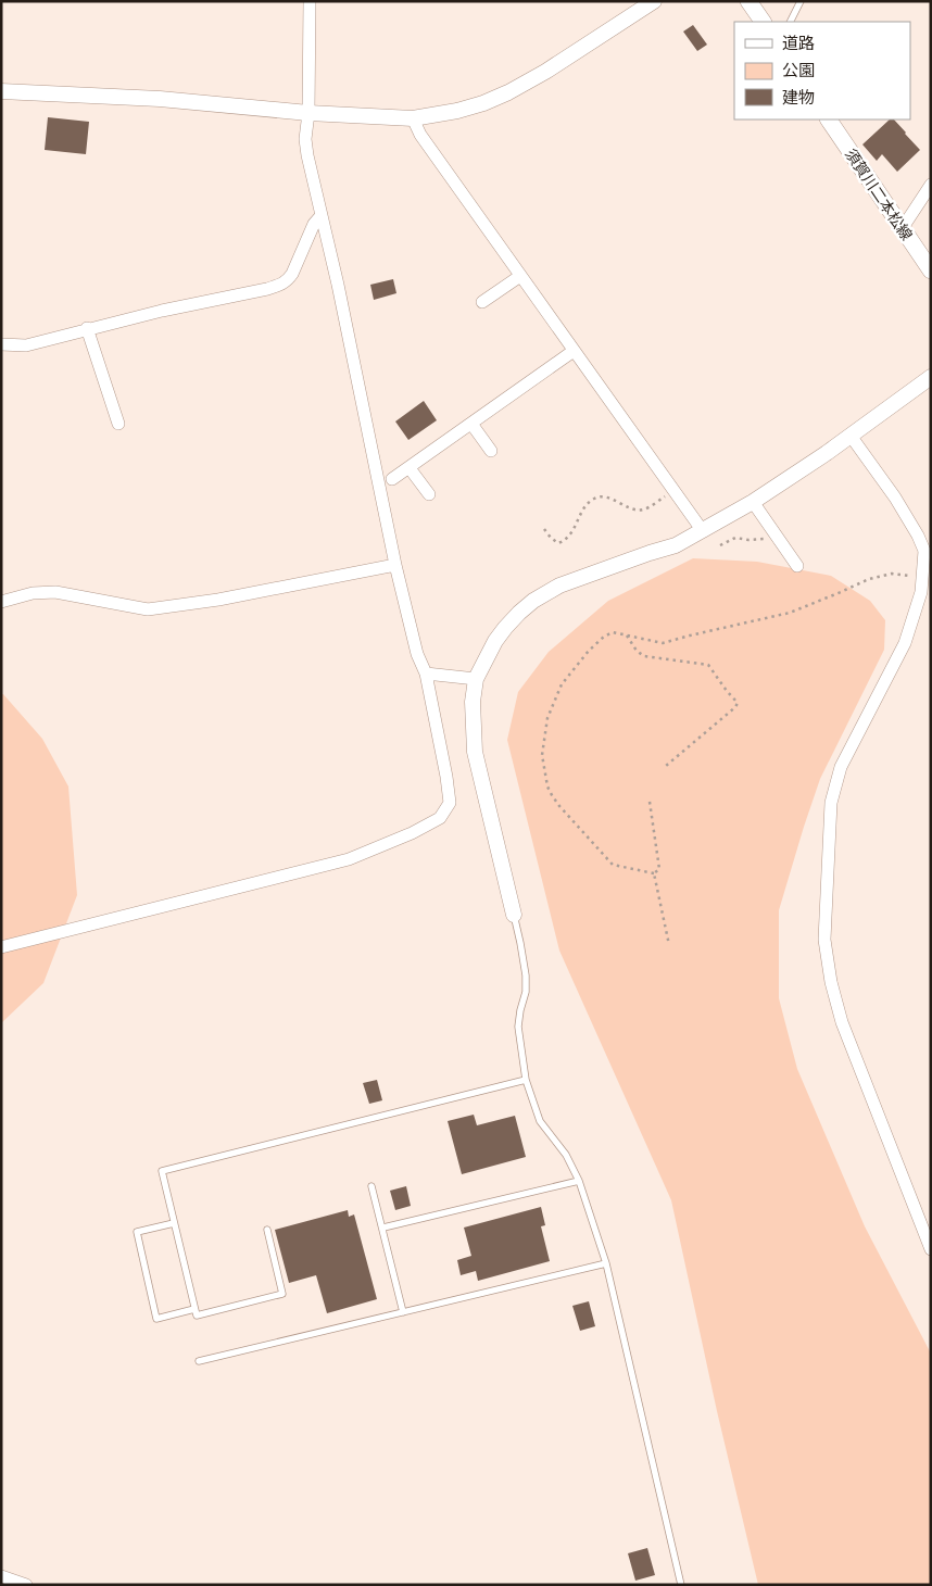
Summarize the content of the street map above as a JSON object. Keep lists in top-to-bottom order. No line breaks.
{"streets":{"main road":["須賀川二本松線"]},"legend":["道路","公園","建物"]}
